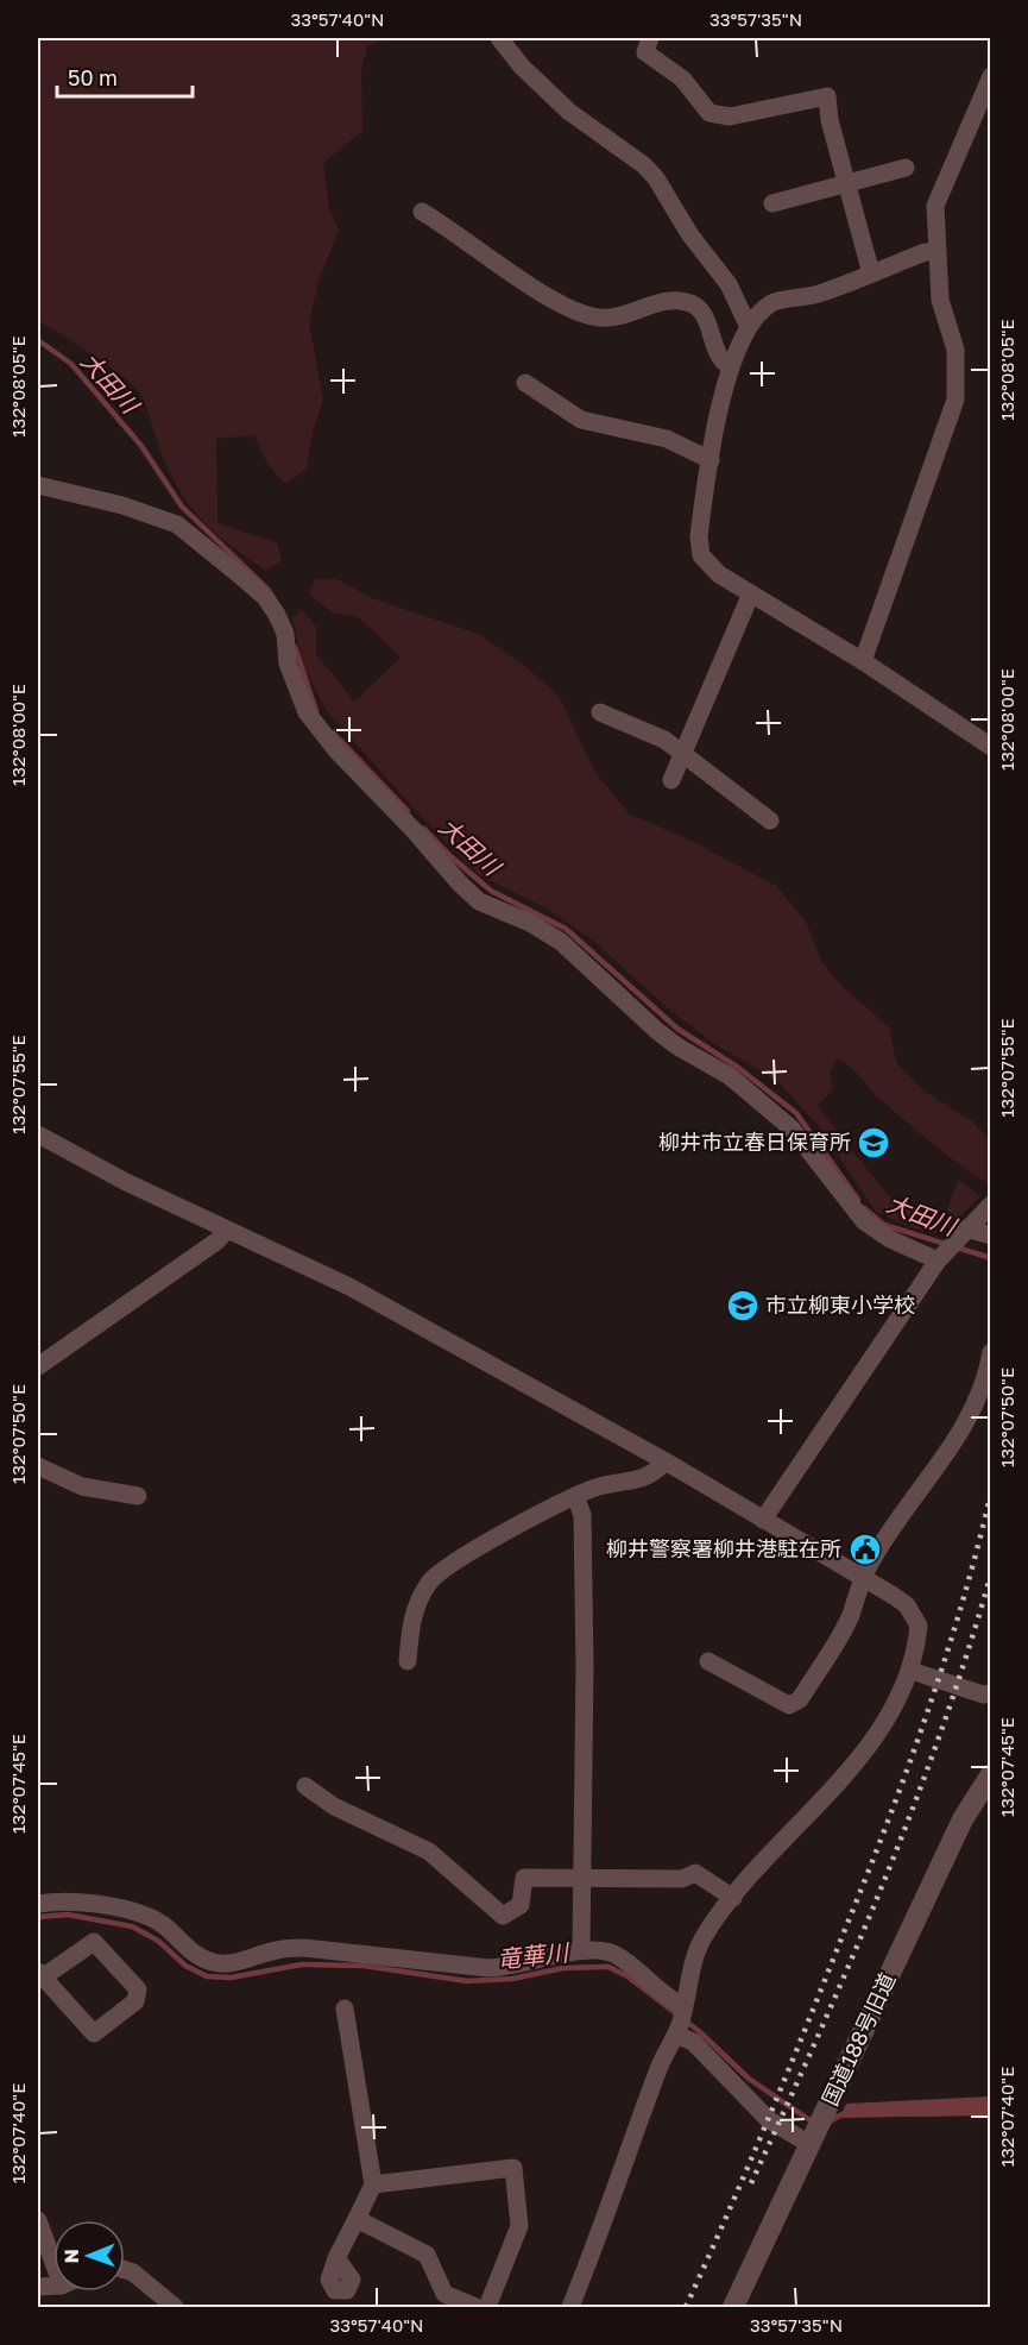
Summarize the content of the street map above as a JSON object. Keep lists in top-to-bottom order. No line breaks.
{"streets":{"street":["国道188号旧道"]},"water":["大田川","竜華川"],"places":{"school or university":["柳井市立春日保育所","市立柳東小学校"],"public building":["柳井警察署柳井港駐在所"]},"scale_bar":"50 m","north":"left","coordinates":["33°57'40\"N","33°57'35\"N","132°08'05\"E","132°08'00\"E","132°07'55\"E","132°07'50\"E","132°07'45\"E","132°07'40\"E"]}
